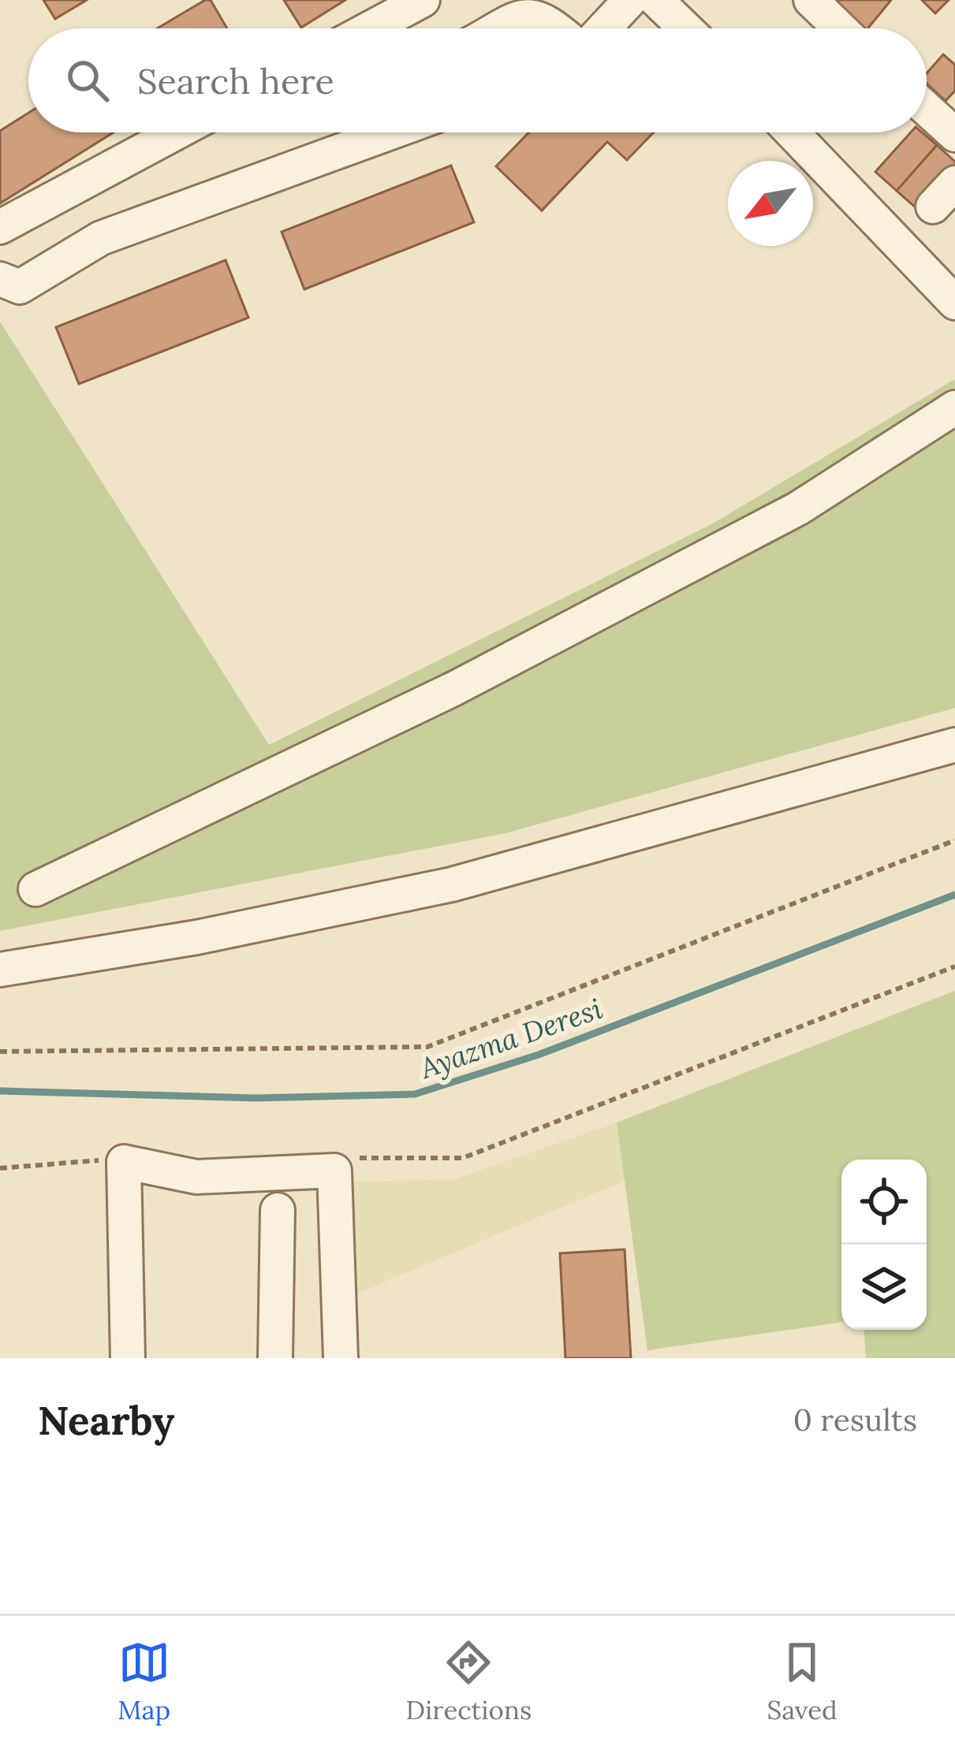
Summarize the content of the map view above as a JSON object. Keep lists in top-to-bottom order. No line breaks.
{"water":["Ayazma Deresi"],"north":"bottom left","page":{"search":"Search here","heading":["Nearby","0 results"],"nav":["Map","Directions","Saved"]}}
